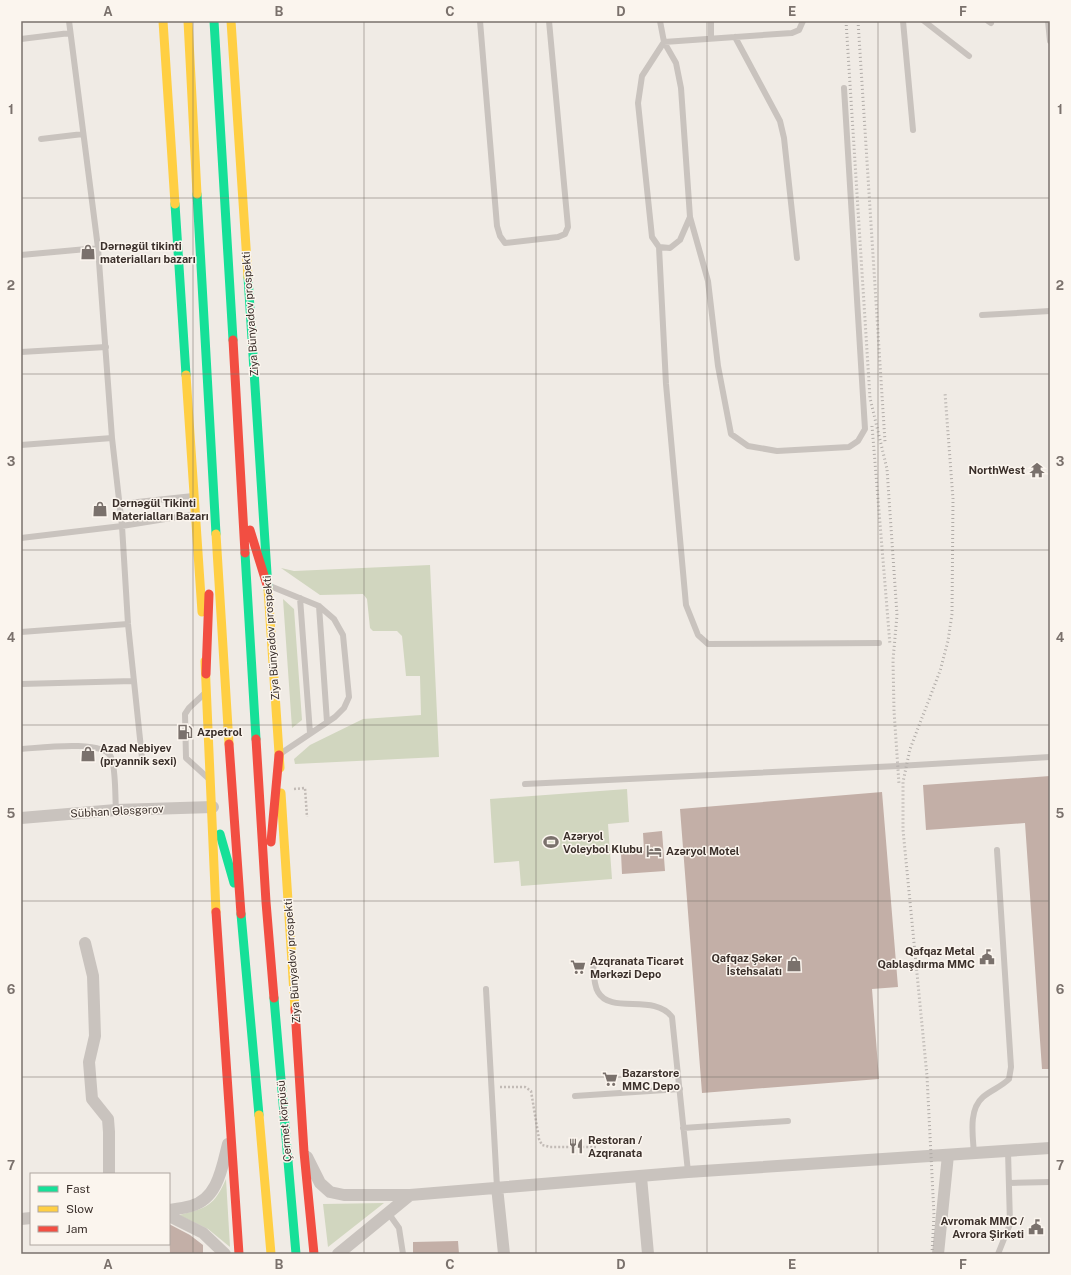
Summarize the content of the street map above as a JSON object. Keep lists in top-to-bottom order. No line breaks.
{"streets":{"main road":["Ziya Bünyadov prospekti","Çermet körpüsü"],"street":["Sübhan Ələsgərov"]},"crossings":[["Ziya Bünyadov prospekti","Çermet körpüsü"]],"places":{"shop":["Dərnəgül tikinti materialları bazarı","Dərnəgül Tikinti Materialları Bazarı","Azad Nebiyev (pryannik sexi)","Qafqaz Şəkər İstehsalatı"],"temple":["NorthWest"],"fuel station":["Azpetrol"],"sports":["Azəryol Voleybol Klubu"],"hotel":["Azəryol Motel"],"public building":["Qafqaz Metal Qablaşdırma MMC","Avromak MMC / Avrora Şirkəti"],"supermarket":["Azqranata Ticarət Mərkəzi Depo","Bazarstore MMC Depo"],"restaurant":["Restoran / Azqranata"]},"legend":["Fast","Slow","Jam"],"grid":{"columns":["A","B","C","D","E","F"],"rows":["1","2","3","4","5","6","7"]}}
